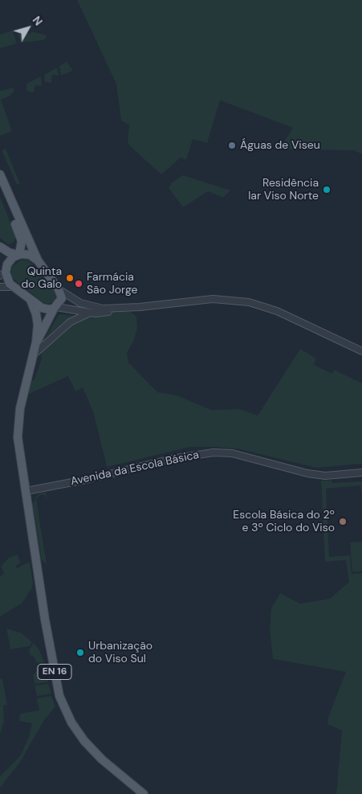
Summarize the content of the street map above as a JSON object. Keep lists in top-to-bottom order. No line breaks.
{"streets":{"main road":["EN 16"],"street":["Avenida da Escola Básica"]},"crossings":[["Avenida da Escola Básica","EN 16"]],"places":["Águas de Viseu","Residência lar Viso Norte","Quinta do Galo","Farmácia São Jorge","Escola Básica do 2º e 3º Ciclo do Viso","Urbanização do Viso Sul"],"north":"top right"}
